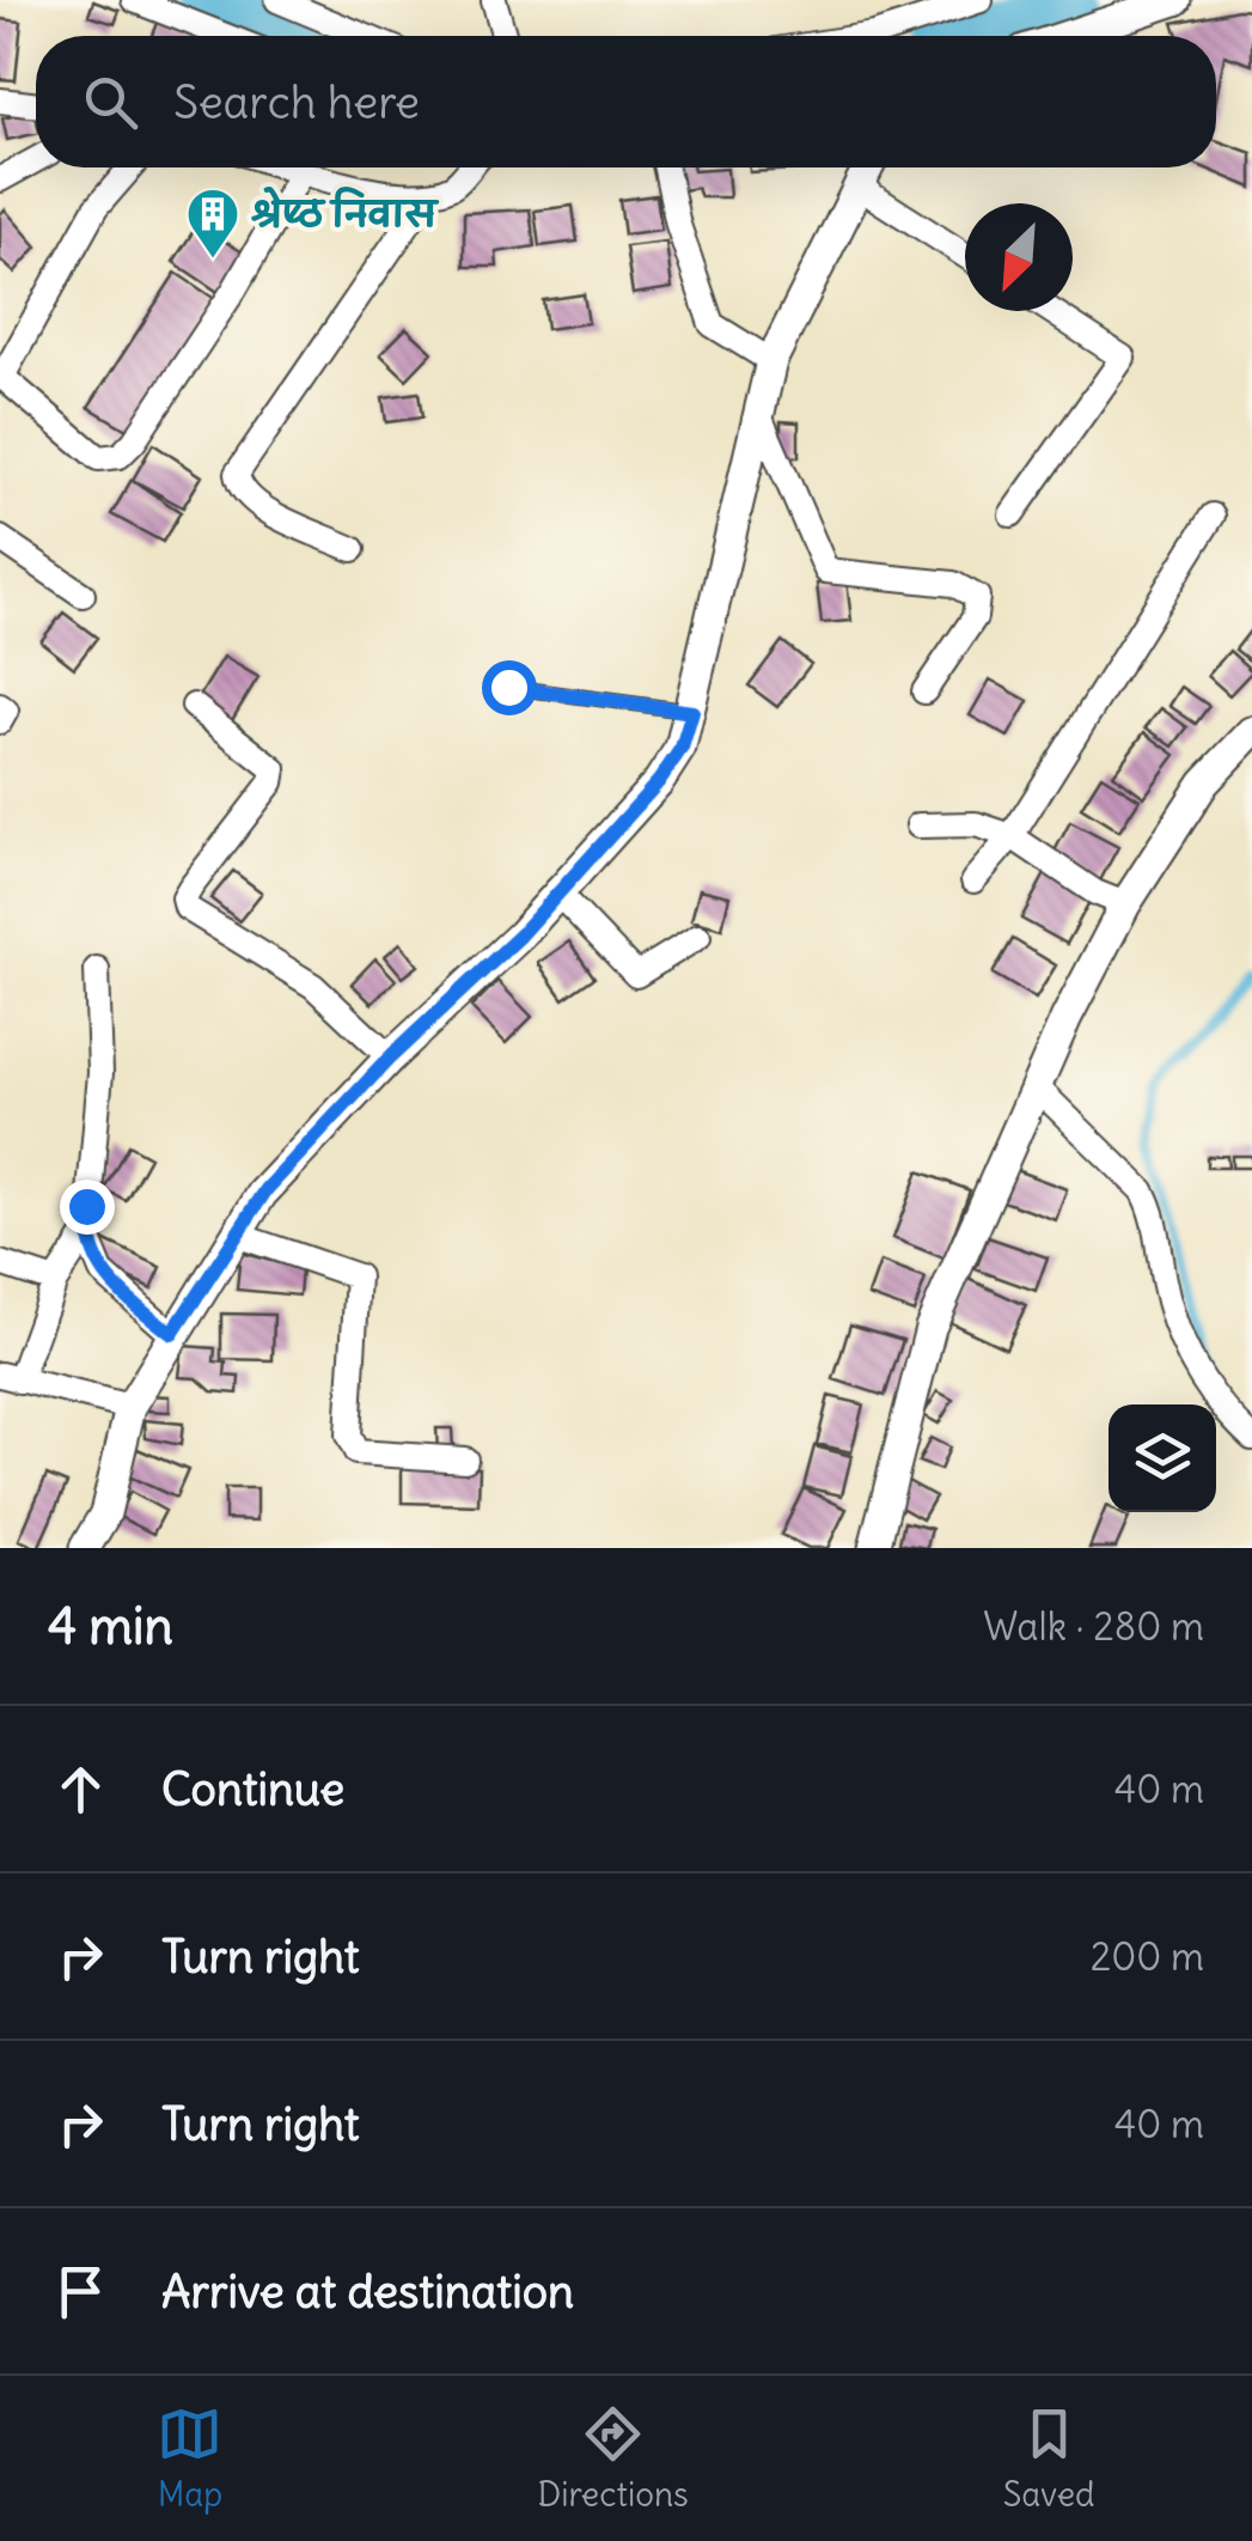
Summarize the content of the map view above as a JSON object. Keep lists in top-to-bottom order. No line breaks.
{"places":{"building":["श्रेष्ठ निवास"]},"north":"bottom left","page":{"search":"Search here","heading":["4 min","Walk · 280 m"],"list":[["Continue","40 m"],["Turn right","200 m"],["Turn right","40 m"],"Arrive at destination"],"nav":["Map","Directions","Saved"]}}
